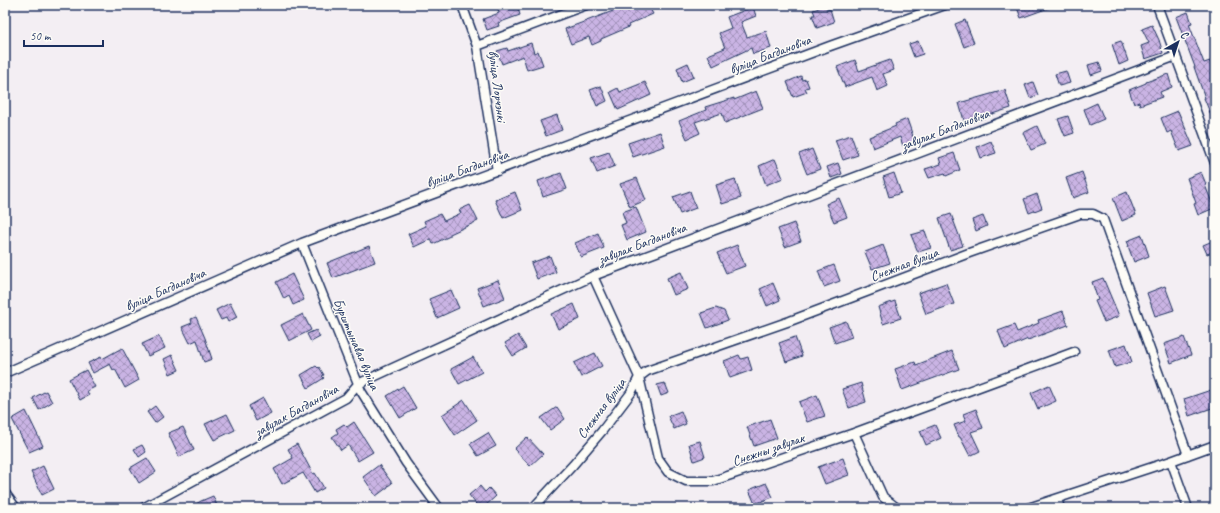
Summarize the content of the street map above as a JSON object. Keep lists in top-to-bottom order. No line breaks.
{"streets":{"street":["вуліца Багдановіча","вуліца Лорчэнкі","завулак Багдановіча","Снежная вуліца","Бурштынавая вуліца","Снежны завулак"]},"crossings":[["вуліца Багдановіча","вуліца Лорчэнкі"],["вуліца Багдановіча","Бурштынавая вуліца"],["завулак Багдановіча","Бурштынавая вуліца"],["завулак Багдановіча","Снежны завулак"],["Снежная вуліца","Снежны завулак"]],"scale_bar":"50 m","north":"top right"}
